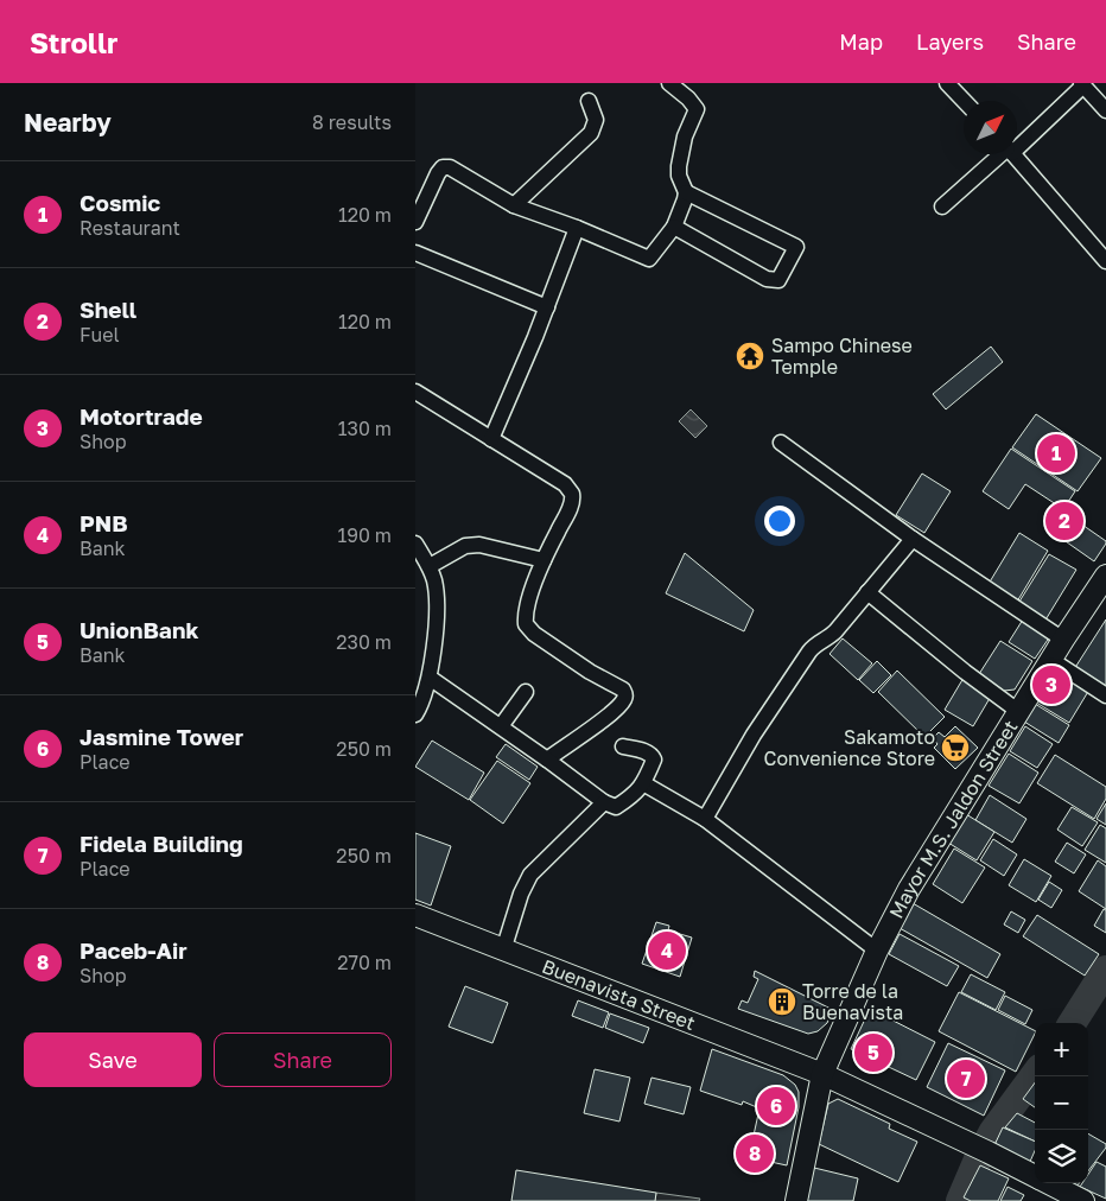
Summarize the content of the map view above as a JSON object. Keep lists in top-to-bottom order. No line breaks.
{"streets":{"main road":["Mayor M.S. Jaldon Street","Buenavista Street"]},"crossings":[["Mayor M.S. Jaldon Street","Buenavista Street"]],"places":{"temple":["Sampo Chinese Temple"],"supermarket":["Sakamoto Convenience Store"],"building":["Torre de la Buenavista"]},"north":"top right","page":{"header":"Strollr","nav":["Map","Layers","Share"],"heading":["Nearby","8 results"],"list":[{"mark":"1","name":"Cosmic","note":"Restaurant","value":"120 m"},{"mark":"2","name":"Shell","note":"Fuel","value":"120 m"},{"mark":"3","name":"Motortrade","note":"Shop","value":"130 m"},{"mark":"4","name":"PNB","note":"Bank","value":"190 m"},{"mark":"5","name":"UnionBank","note":"Bank","value":"230 m"},{"mark":"6","name":"Jasmine Tower","note":"Place","value":"250 m"},{"mark":"7","name":"Fidela Building","note":"Place","value":"250 m"},{"mark":"8","name":"Paceb-Air","note":"Shop","value":"270 m"}],"pins":["1","2","3","4","5","7","6","8"],"buttons":["Save","Share"],"map_buttons":["+","−"]}}
